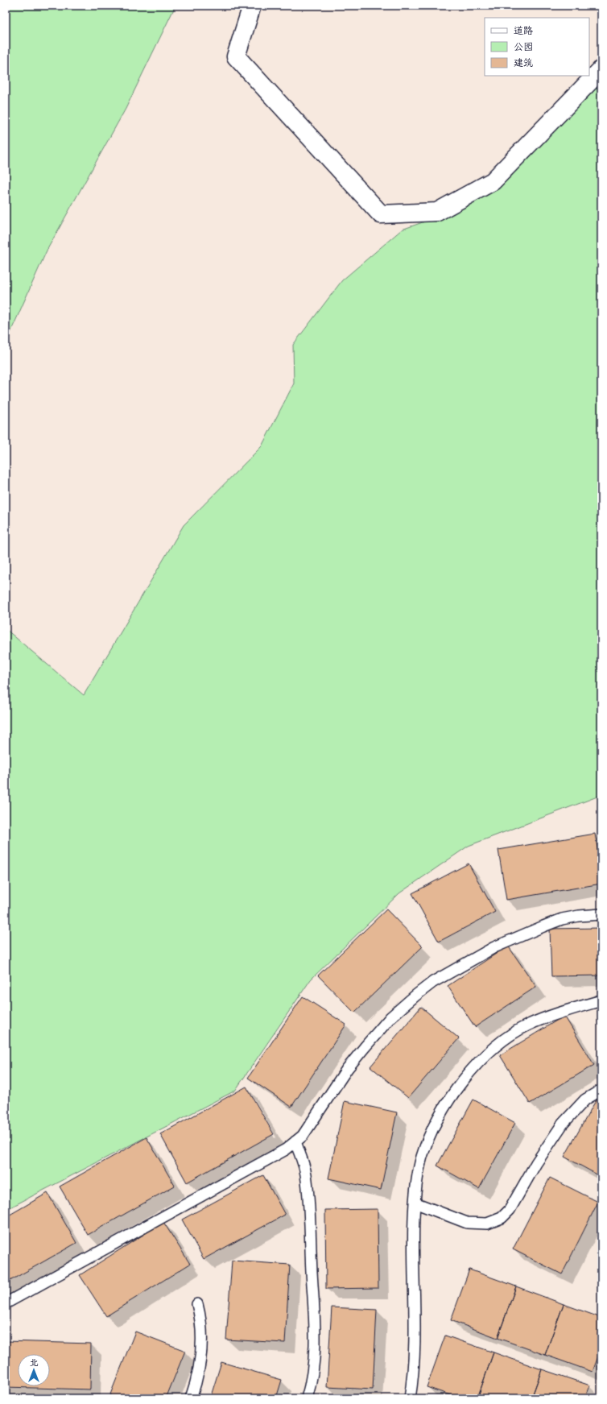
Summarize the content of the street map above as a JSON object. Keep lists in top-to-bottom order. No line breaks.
{"legend":["道路","公园","建筑"],"north":"top"}
